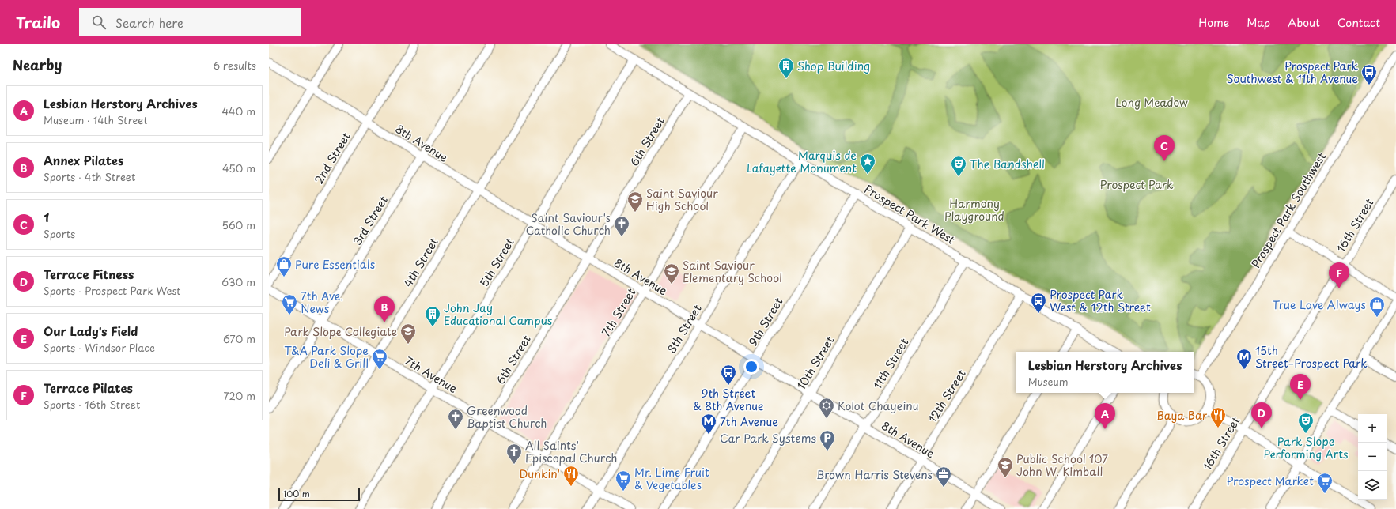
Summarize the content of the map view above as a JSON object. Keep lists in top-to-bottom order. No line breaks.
{"streets":{"street":["6th Street","8th Avenue","2nd Street","Prospect Park Southwest","Prospect Park West","3rd Street","16th Street","4th Street","5th Street","7th Street","9th Street","8th Street","10th Street","11th Street","7th Avenue","12th Street"]},"crossings":[["6th Street","8th Avenue"],["6th Street","Prospect Park West"],["6th Street","7th Avenue"],["8th Avenue","2nd Street"],["8th Avenue","3rd Street"],["8th Avenue","4th Street"],["8th Avenue","5th Street"],["8th Avenue","7th Street"],["8th Avenue","9th Street"],["8th Avenue","8th Street"],["8th Avenue","10th Street"],["8th Avenue","11th Street"],["8th Avenue","12th Street"],["Prospect Park West","5th Street"],["Prospect Park West","7th Street"],["Prospect Park West","9th Street"],["Prospect Park West","8th Street"],["Prospect Park West","10th Street"],["Prospect Park West","11th Street"],["Prospect Park West","12th Street"],["3rd Street","7th Avenue"],["4th Street","7th Avenue"],["5th Street","7th Avenue"],["7th Street","7th Avenue"],["8th Street","7th Avenue"]],"parks":["Long Meadow","Prospect Park","Harmony Playground"],"places":{"building":["Shop Building","John Jay Educational Campus"],"bus stop":["Prospect Park Southwest & 11th Avenue","Prospect Park West & 12th Street","9th Street & 8th Avenue"],"place":["Marquis de Lafayette Monument"],"theatre":["The Bandshell","Park Slope Performing Arts"],"school or university":["Saint Saviour High School","Saint Saviour Elementary School","Park Slope Collegiate","Public School 107 John W. Kimball"],"church":["Saint Saviour's Catholic Church","Greenwood Baptist Church","All Saints' Episcopal Church"],"shop":["Pure Essentials","True Love Always"],"supermarket":["7th Ave. News","T&A Park Slope Deli & Grill","Mr. Lime Fruit & Vegetables","Prospect Market"],"metro station":["15th Street–Prospect Park","7th Avenue"],"synagogue":["Kolot Chayeinu"],"restaurant":["Baya Bar","Dunkin'"],"parking":["Car Park Systems"],"office":["Brown Harris Stevens"]},"scale_bar":"100 m","page":{"header":"Trailo","search":"Search here","nav":["Home","Map","About","Contact"],"heading":["Nearby","6 results"],"list":[{"mark":"A","name":"Lesbian Herstory Archives","note":"Museum · 14th Street","value":"440 m"},{"mark":"B","name":"Annex Pilates","note":"Sports · 4th Street","value":"450 m"},{"mark":"C","name":"1","note":"Sports","value":"560 m"},{"mark":"D","name":"Terrace Fitness","note":"Sports · Prospect Park West","value":"630 m"},{"mark":"E","name":"Our Lady's Field","note":"Sports · Windsor Place","value":"670 m"},{"mark":"F","name":"Terrace Pilates","note":"Sports · 16th Street","value":"720 m"}],"pins":["C","F","B","E","D","A"],"popup":["Lesbian Herstory Archives","Museum"],"map_buttons":["+","−"],"scale":"100 m"}}
